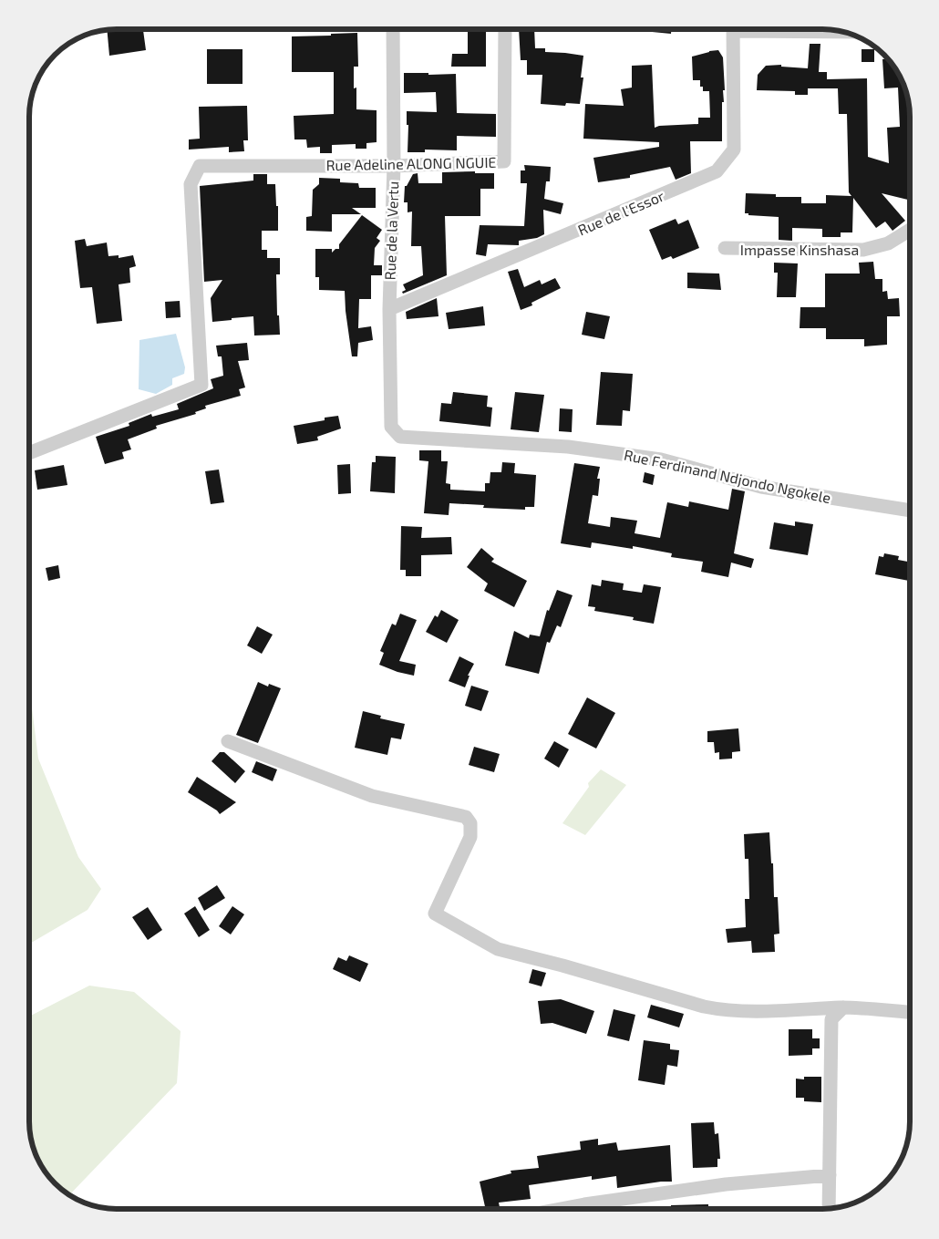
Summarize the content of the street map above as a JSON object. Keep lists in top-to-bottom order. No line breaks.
{"streets":{"street":["Rue Adeline ALONG NGUIE","Rue de l'Essor","Rue de la Vertu","Impasse Kinshasa","Rue Ferdinand Ndjondo Ngokele"]},"crossings":[["Rue Adeline ALONG NGUIE","Rue de la Vertu"],["Rue de l'Essor","Rue de la Vertu"],["Rue de la Vertu","Rue Ferdinand Ndjondo Ngokele"]]}
